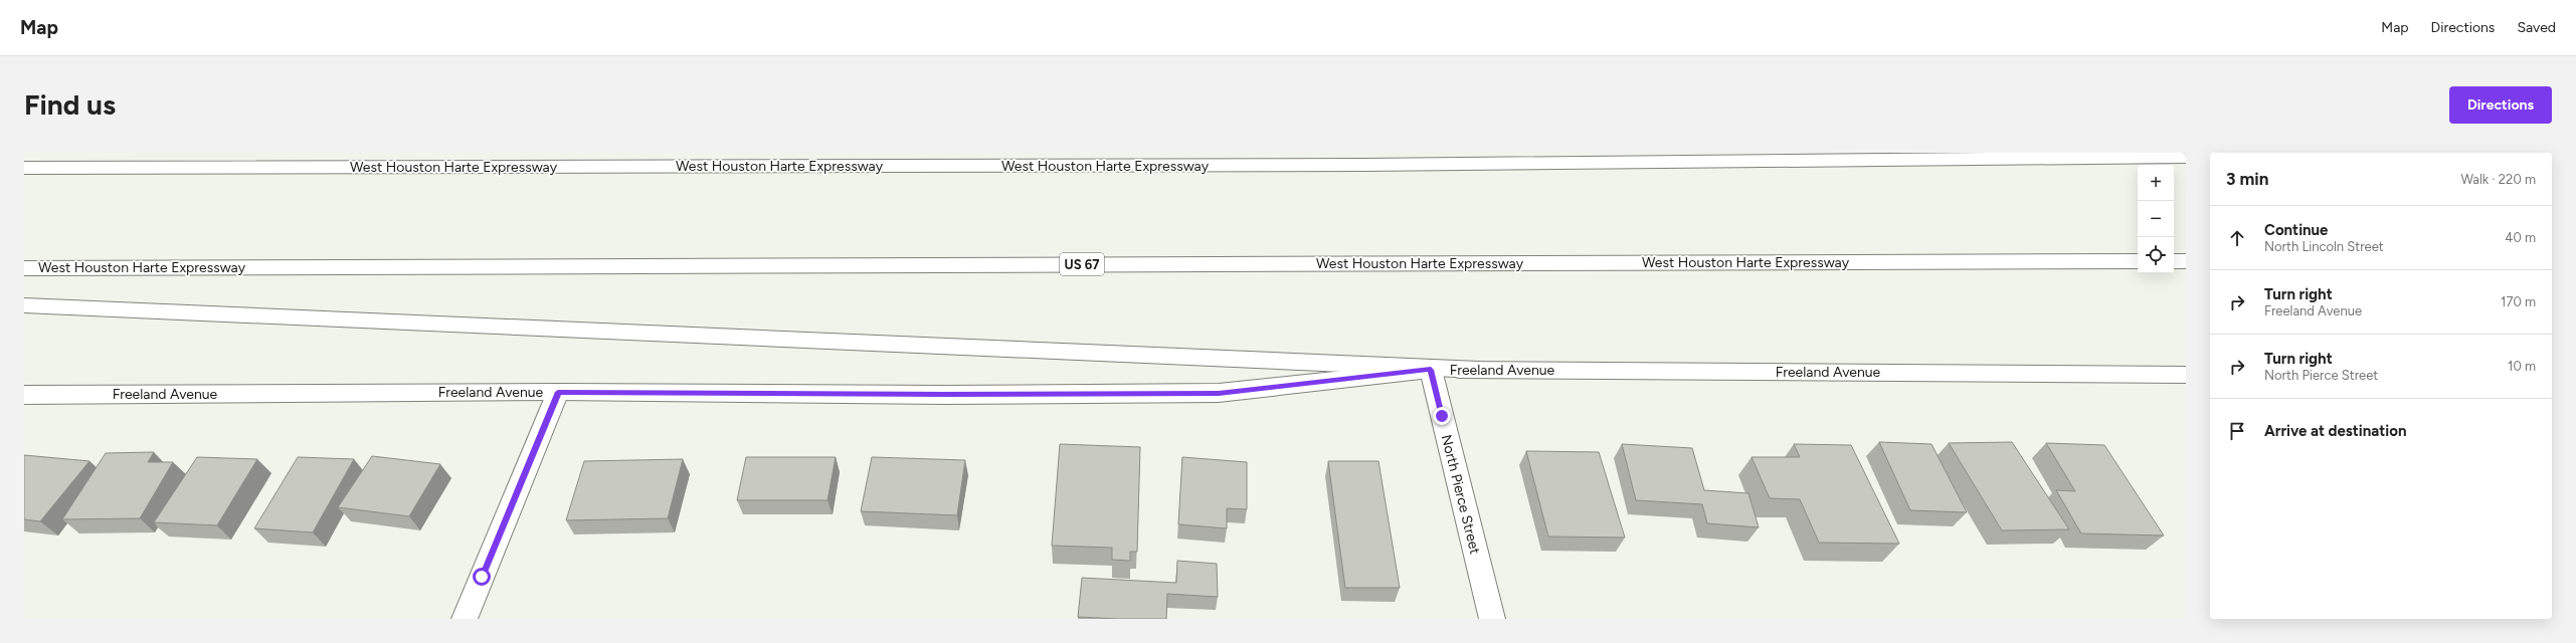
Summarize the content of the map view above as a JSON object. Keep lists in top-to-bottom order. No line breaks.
{"streets":{"main road":["West Houston Harte Expressway","US 67","Freeland Avenue","North Pierce Street"]},"crossings":[["Freeland Avenue","North Pierce Street"]],"page":{"header":"Map","nav":["Map","Directions","Saved"],"buttons":"Directions","title":"Find us","heading":["3 min","Walk · 220 m"],"map_buttons":["+","−"],"list":[["Continue","North Lincoln Street","40 m"],["Turn right","Freeland Avenue","170 m"],["Turn right","North Pierce Street","10 m"],"Arrive at destination"]}}
